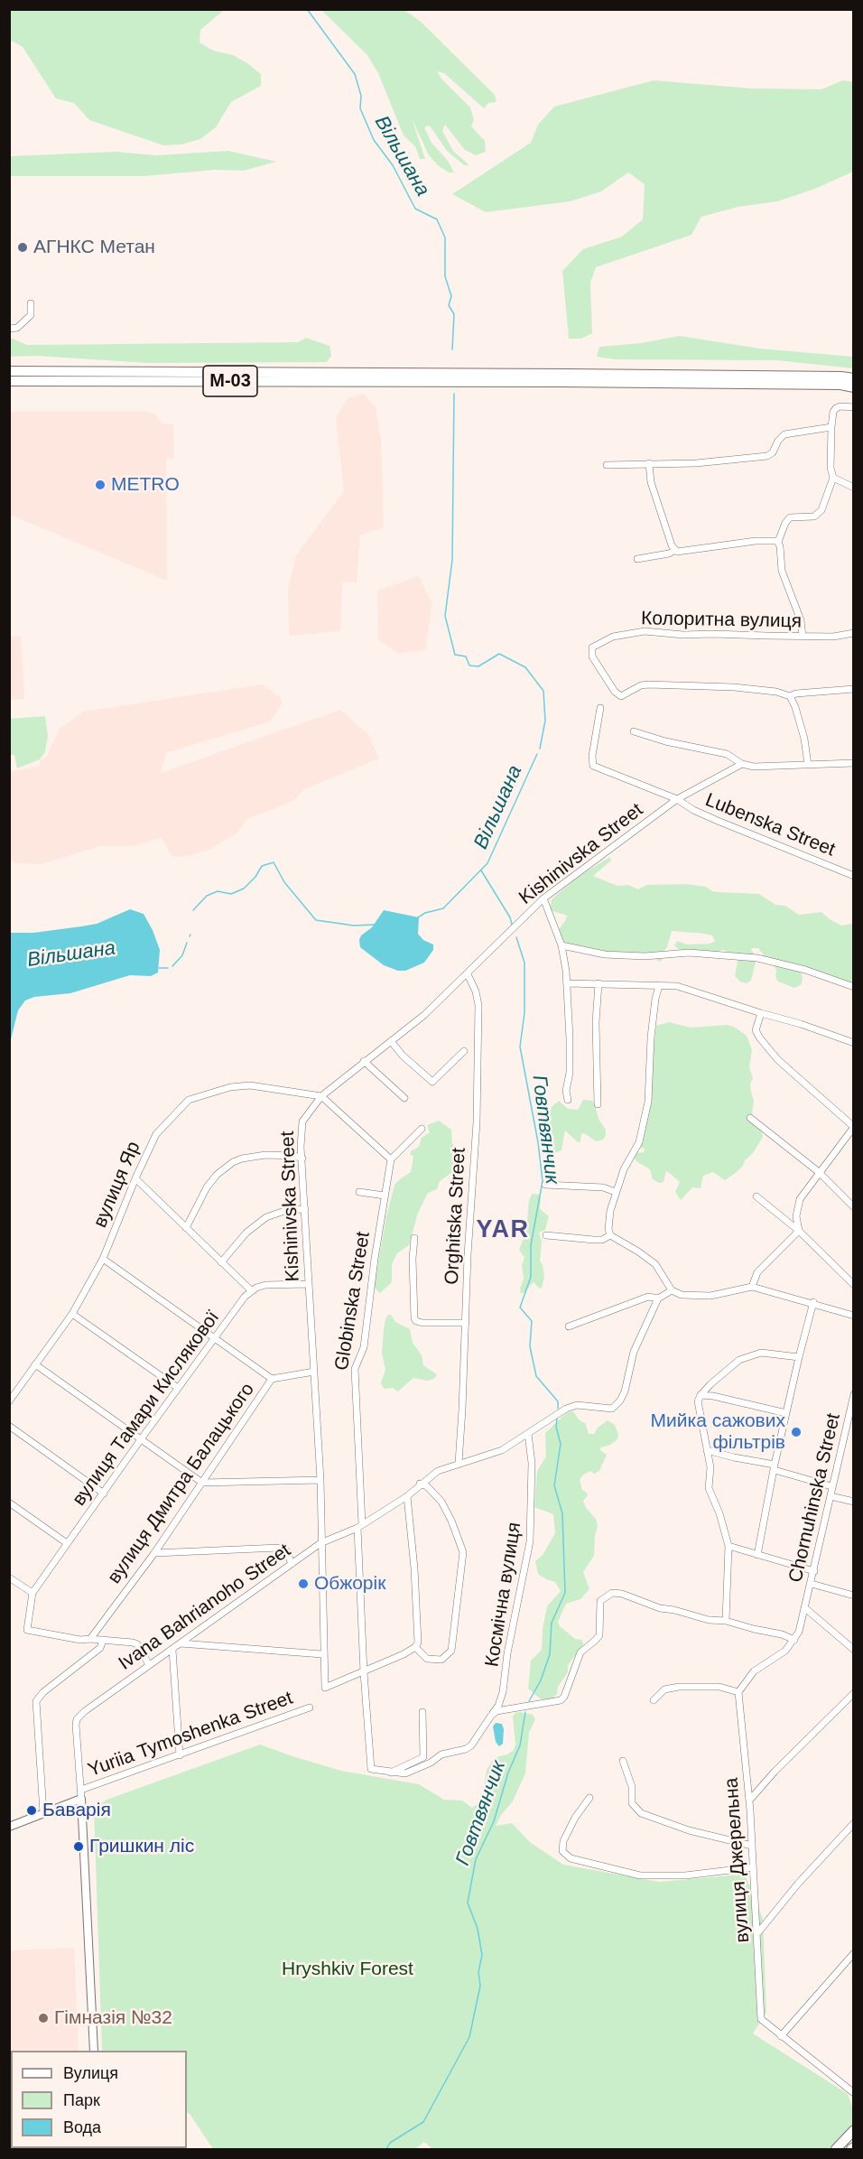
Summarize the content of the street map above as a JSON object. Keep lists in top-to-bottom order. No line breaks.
{"streets":{"main road":["М-03"],"street":["Колоритна вулиця","Lubenska Street","Kishinivska Street","вулиця Яр","Orghitska Street","Globinska Street","вулиця Тамари Кислякової","вулиця Дмитра Балацького","Chornuhinska Street","Космічна вулиця","Ivana Bahrianoho Street","Yuriia Tymoshenka Street","вулиця Джерельна"]},"crossings":[["Lubenska Street","Kishinivska Street"],["Kishinivska Street","вулиця Яр"],["Kishinivska Street","Orghitska Street"],["Kishinivska Street","Globinska Street"],["Kishinivska Street","вулиця Дмитра Балацького"],["Kishinivska Street","Ivana Bahrianoho Street"],["Globinska Street","Космічна вулиця"],["Globinska Street","Ivana Bahrianoho Street"],["Ivana Bahrianoho Street","Yuriia Tymoshenka Street"]],"districts":["YAR"],"water":["Вільшана","Говтвянчик"],"parks":["Hryshkiv Forest"],"places":["АГНКС Метан","METRO","Мийка сажових фільтрів","Обжорік","Баварія","Гришкин ліс","Гімназія №32"],"legend":["Вулиця","Парк","Вода"]}
